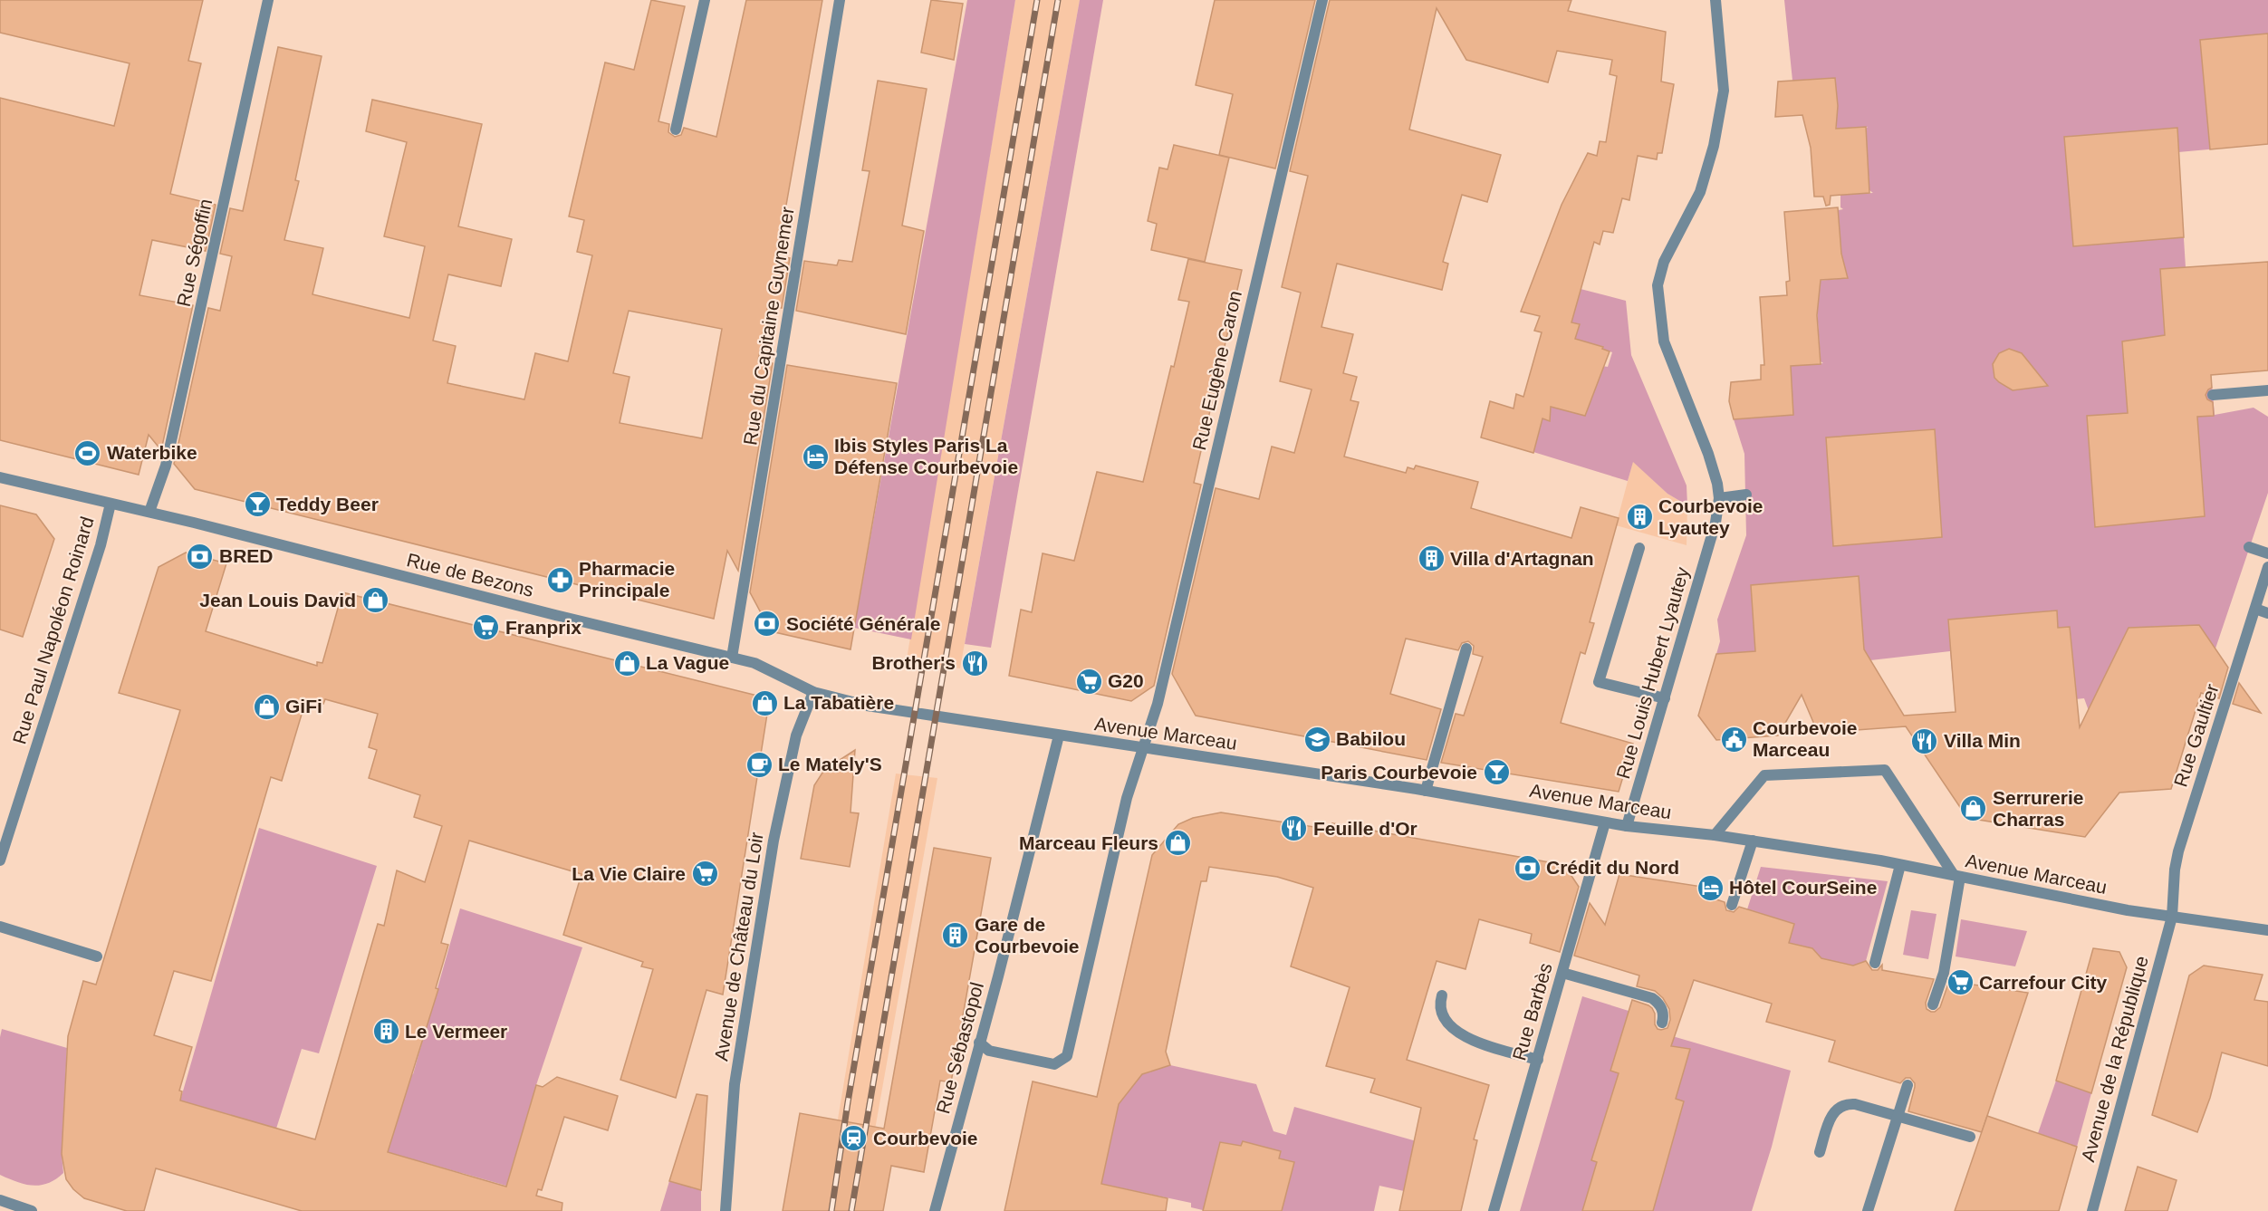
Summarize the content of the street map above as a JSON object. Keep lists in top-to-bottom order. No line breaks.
{"streets":{"street":["Rue Ségoffin","Rue du Capitaine Guynemer","Rue Eugène Caron","Rue de Bezons","Rue Paul Napoléon Roinard","Rue Louis Hubert Lyautey","Avenue Marceau","Rue Gaultier","Avenue de Château du Loir","Rue Barbès","Rue Sébastopol","Avenue de la République"]},"crossings":[["Rue Ségoffin","Rue de Bezons"],["Rue du Capitaine Guynemer","Rue de Bezons"],["Rue Eugène Caron","Avenue Marceau"],["Rue Eugène Caron","Rue Sébastopol"],["Rue de Bezons","Rue Paul Napoléon Roinard"],["Rue de Bezons","Avenue Marceau"],["Rue de Bezons","Avenue de Château du Loir"],["Rue Louis Hubert Lyautey","Avenue Marceau"],["Avenue Marceau","Rue Gaultier"],["Avenue Marceau","Rue Barbès"],["Avenue Marceau","Rue Sébastopol"],["Avenue Marceau","Avenue de la République"],["Rue Gaultier","Avenue de la République"]],"places":{"sports":["Waterbike"],"hotel":["Ibis Styles Paris La Défense Courbevoie","Hôtel CourSeine"],"bar":["Teddy Beer","Paris Courbevoie"],"building":["Courbevoie Lyautey","Villa d'Artagnan","Gare de Courbevoie","Le Vermeer"],"bank":["BRED","Société Générale","Crédit du Nord"],"pharmacy":["Pharmacie Principale"],"shop":["Jean Louis David","La Vague","La Tabatière","GiFi","Serrurerie Charras","Marceau Fleurs"],"supermarket":["Franprix","G20","La Vie Claire","Carrefour City"],"restaurant":["Brother's","Villa Min","Feuille d'Or"],"school or university":["Babilou"],"public building":["Courbevoie Marceau"],"cafe":["Le Mately'S"],"station":["Courbevoie"]}}
